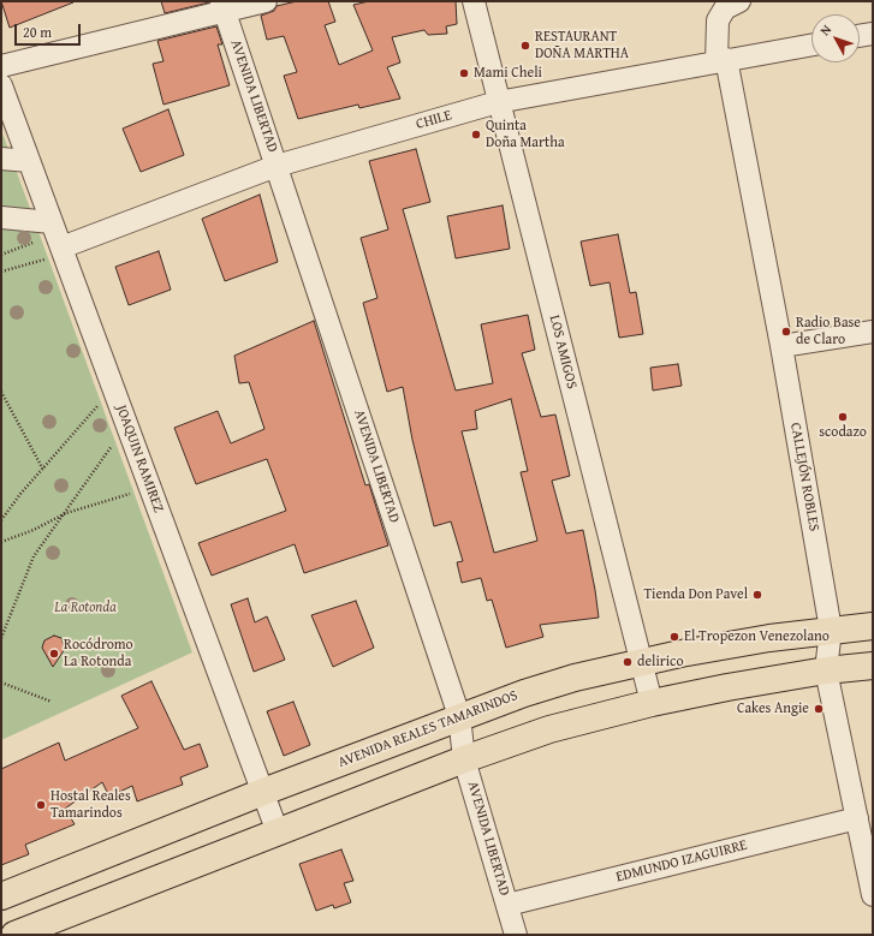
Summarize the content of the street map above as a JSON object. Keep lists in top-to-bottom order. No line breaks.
{"streets":{"main road":["AVENIDA REALES TAMARINDOS"],"street":["AVENIDA LIBERTAD","CHILE","LOS AMIGOS","JOAQUIN RAMIREZ","CALLEJÓN ROBLES","EDMUNDO IZAGUIRRE"]},"crossings":[["AVENIDA LIBERTAD","CHILE"],["AVENIDA LIBERTAD","AVENIDA REALES TAMARINDOS"],["AVENIDA LIBERTAD","EDMUNDO IZAGUIRRE"],["CHILE","LOS AMIGOS"],["CHILE","JOAQUIN RAMIREZ"],["CHILE","CALLEJÓN ROBLES"],["LOS AMIGOS","AVENIDA REALES TAMARINDOS"],["JOAQUIN RAMIREZ","AVENIDA REALES TAMARINDOS"],["CALLEJÓN ROBLES","AVENIDA REALES TAMARINDOS"],["CALLEJÓN ROBLES","EDMUNDO IZAGUIRRE"]],"parks":["La Rotonda"],"places":["RESTAURANT DOÑA MARTHA","Mami Cheli","Quinta Doña Martha","Radio Base de Claro","scodazo","Tienda Don Pavel","El Tropezon Venezolano","Rocódromo La Rotonda","delirico","Cakes Angie","Hostal Reales Tamarindos"],"scale_bar":"20 m","north":"top left"}
